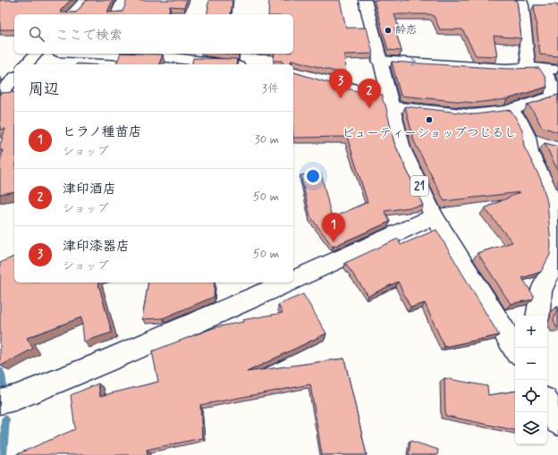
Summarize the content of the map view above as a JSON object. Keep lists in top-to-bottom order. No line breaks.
{"streets":{"street":["21"]},"places":["酔恋","ビューティーショップつじるし"],"page":{"search":"ここで検索","heading":["周辺","3件"],"pins":["3","2","1"],"list":[{"mark":"1","name":"ヒラノ種苗店","note":"ショップ","value":"30 m"},{"mark":"2","name":"津印酒店","note":"ショップ","value":"50 m"},{"mark":"3","name":"津印漆器店","note":"ショップ","value":"50 m"}],"map_buttons":["+","−"]}}
